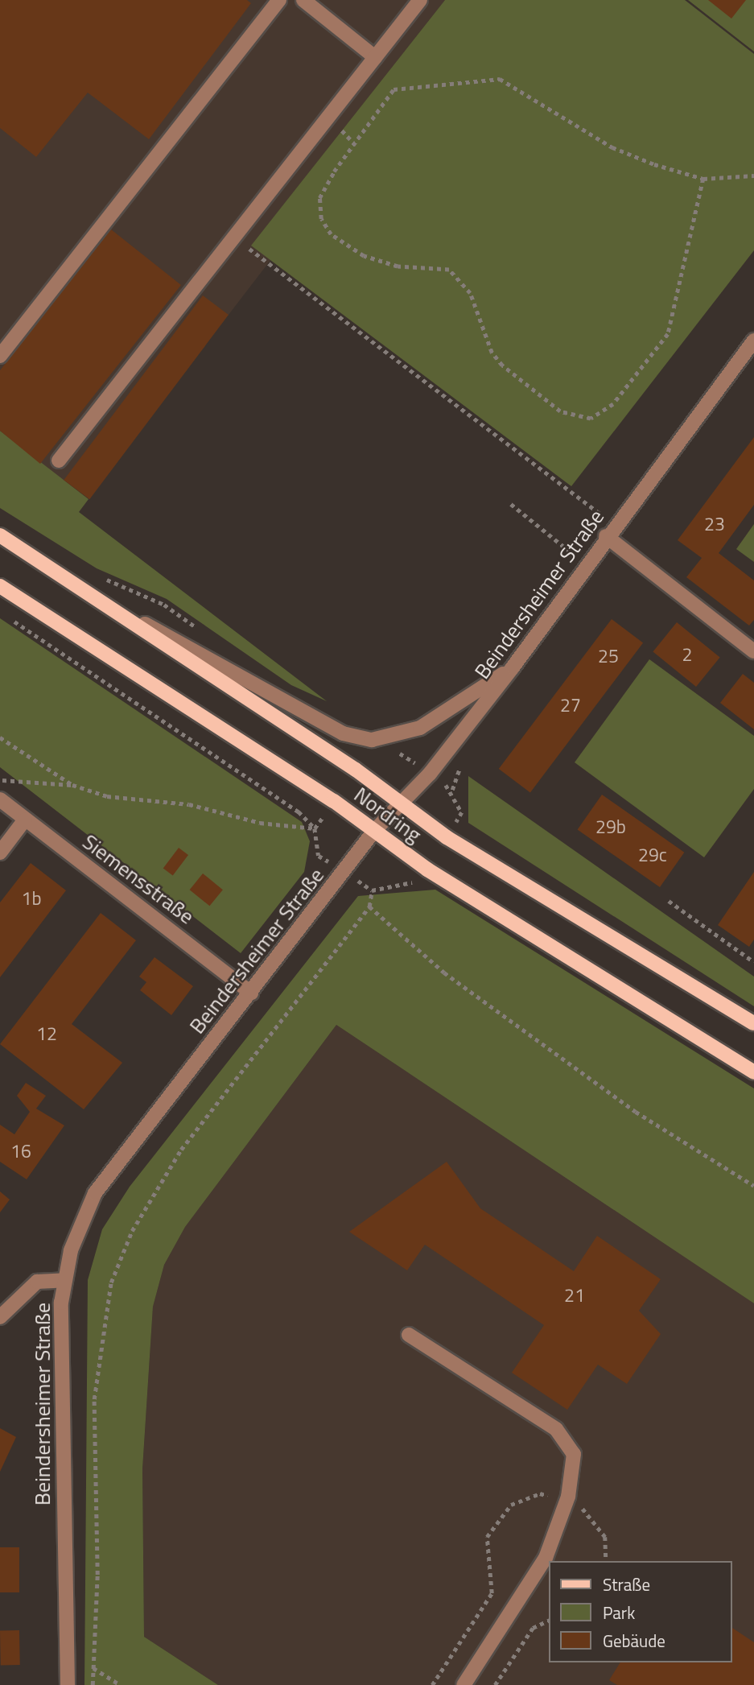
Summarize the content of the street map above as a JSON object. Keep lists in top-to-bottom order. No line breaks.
{"streets":{"main road":["Nordring"],"street":["Beindersheimer Straße","Siemensstraße"]},"crossings":[["Beindersheimer Straße","Nordring"],["Beindersheimer Straße","Siemensstraße"]],"house_numbers":["23","2","25","27","29b","29c","1b","12","16","21"],"legend":["Straße","Park","Gebäude"]}
